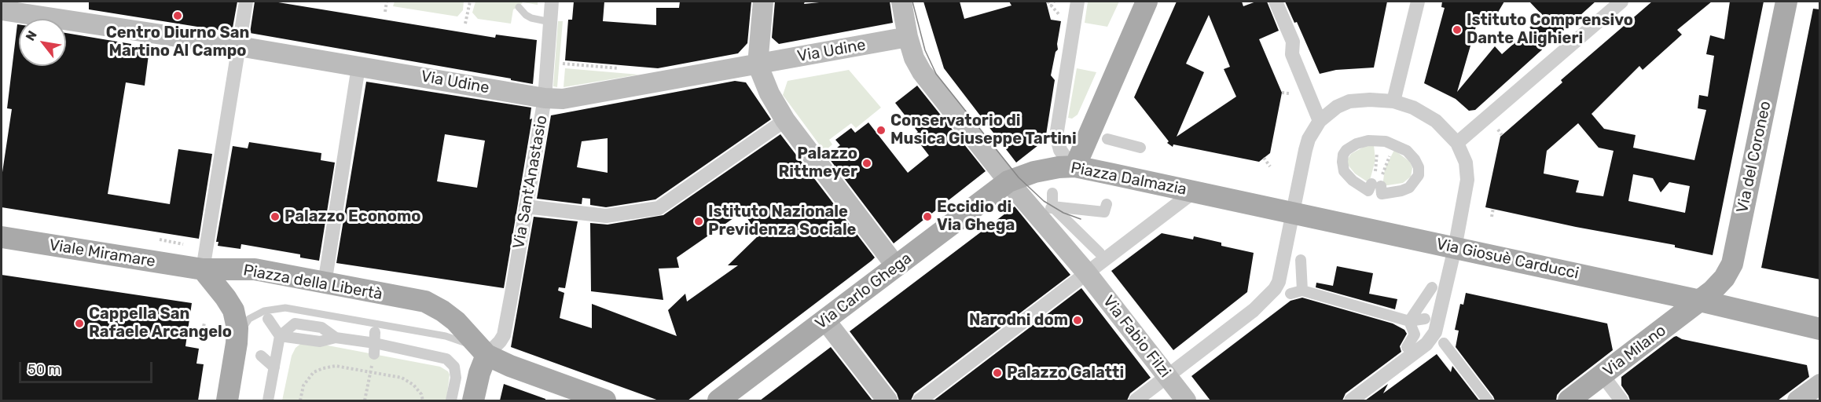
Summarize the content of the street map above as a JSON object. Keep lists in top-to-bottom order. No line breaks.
{"streets":{"main road":["Via Udine","Via del Coroneo","Piazza Dalmazia","Viale Miramare","Via Giosuè Carducci","Piazza della Libertà","Via Carlo Ghega","Via Fabio Filzi","Via Milano"],"street":["Via Sant'Anastasio"]},"crossings":[["Via Udine","Via Sant'Anastasio"],["Via del Coroneo","Via Giosuè Carducci"],["Via del Coroneo","Via Milano"],["Piazza Dalmazia","Via Giosuè Carducci"],["Piazza Dalmazia","Via Carlo Ghega"],["Piazza Dalmazia","Via Fabio Filzi"],["Via Sant'Anastasio","Piazza della Libertà"],["Viale Miramare","Piazza della Libertà"],["Via Giosuè Carducci","Via Milano"]],"places":["Centro Diurno San Martino Al Campo","Istituto Comprensivo Dante Alighieri","Conservatorio di Musica Giuseppe Tartini","Palazzo Rittmeyer","Palazzo Economo","Eccidio di Via Ghega","Istituto Nazionale Previdenza Sociale","Narodni dom","Cappella San Rafaele Arcangelo","Palazzo Galatti"],"scale_bar":"50 m","north":"top left"}
